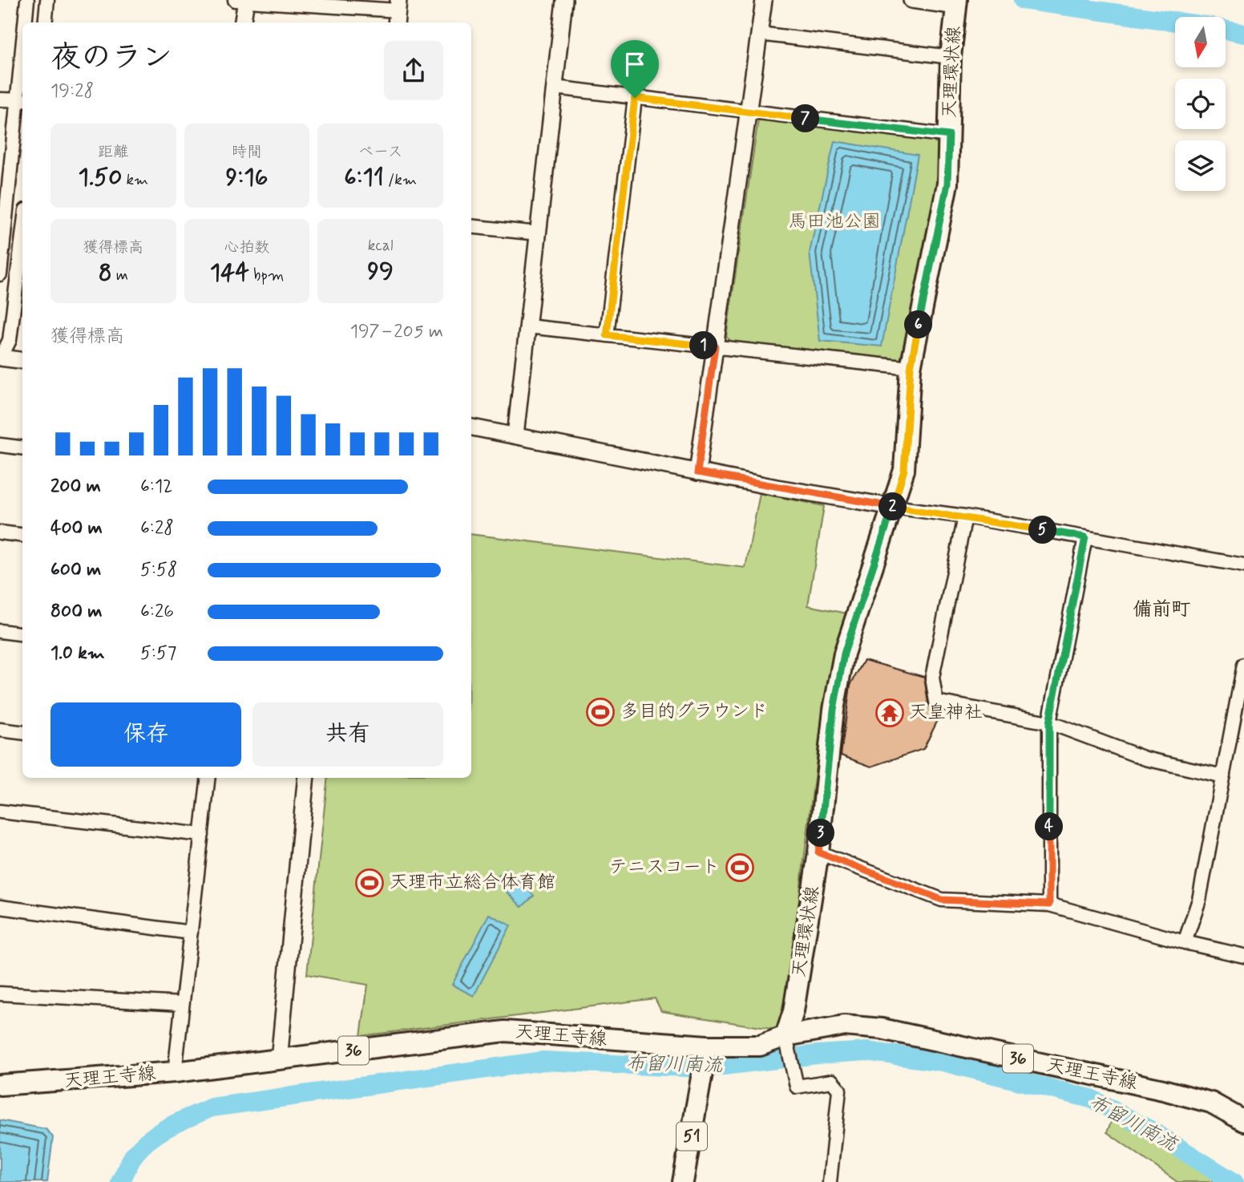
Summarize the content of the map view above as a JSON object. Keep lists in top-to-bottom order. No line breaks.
{"streets":{"main road":["天理環状線","天理王寺線","36","51"]},"crossings":[["天理環状線","天理王寺線"],["天理王寺線","51"]],"districts":["備前町"],"water":["布留川南流"],"parks":["馬田池公園"],"places":{"sports":["多目的グラウンド","テニスコート","天理市立総合体育館"],"temple":["天皇神社"]},"north":"bottom","page":{"heading":["夜のラン","19:28"],"pins":["7","6","1","2","5","4","3"],"stats":[["距離","1.50 km"],["時間","9:16"],["ペース","6:11 /km"],["獲得標高","8 m"],["心拍数","144 bpm"],["kcal","99"]],"chart":["獲得標高","197–205 m"],"list":[{"name":"200 m","note":"6:12"},{"name":"400 m","note":"6:28"},{"name":"600 m","note":"5:58"},{"name":"800 m","note":"6:26"},{"name":"1.0 km","note":"5:57"}],"buttons":["保存","共有"]}}
